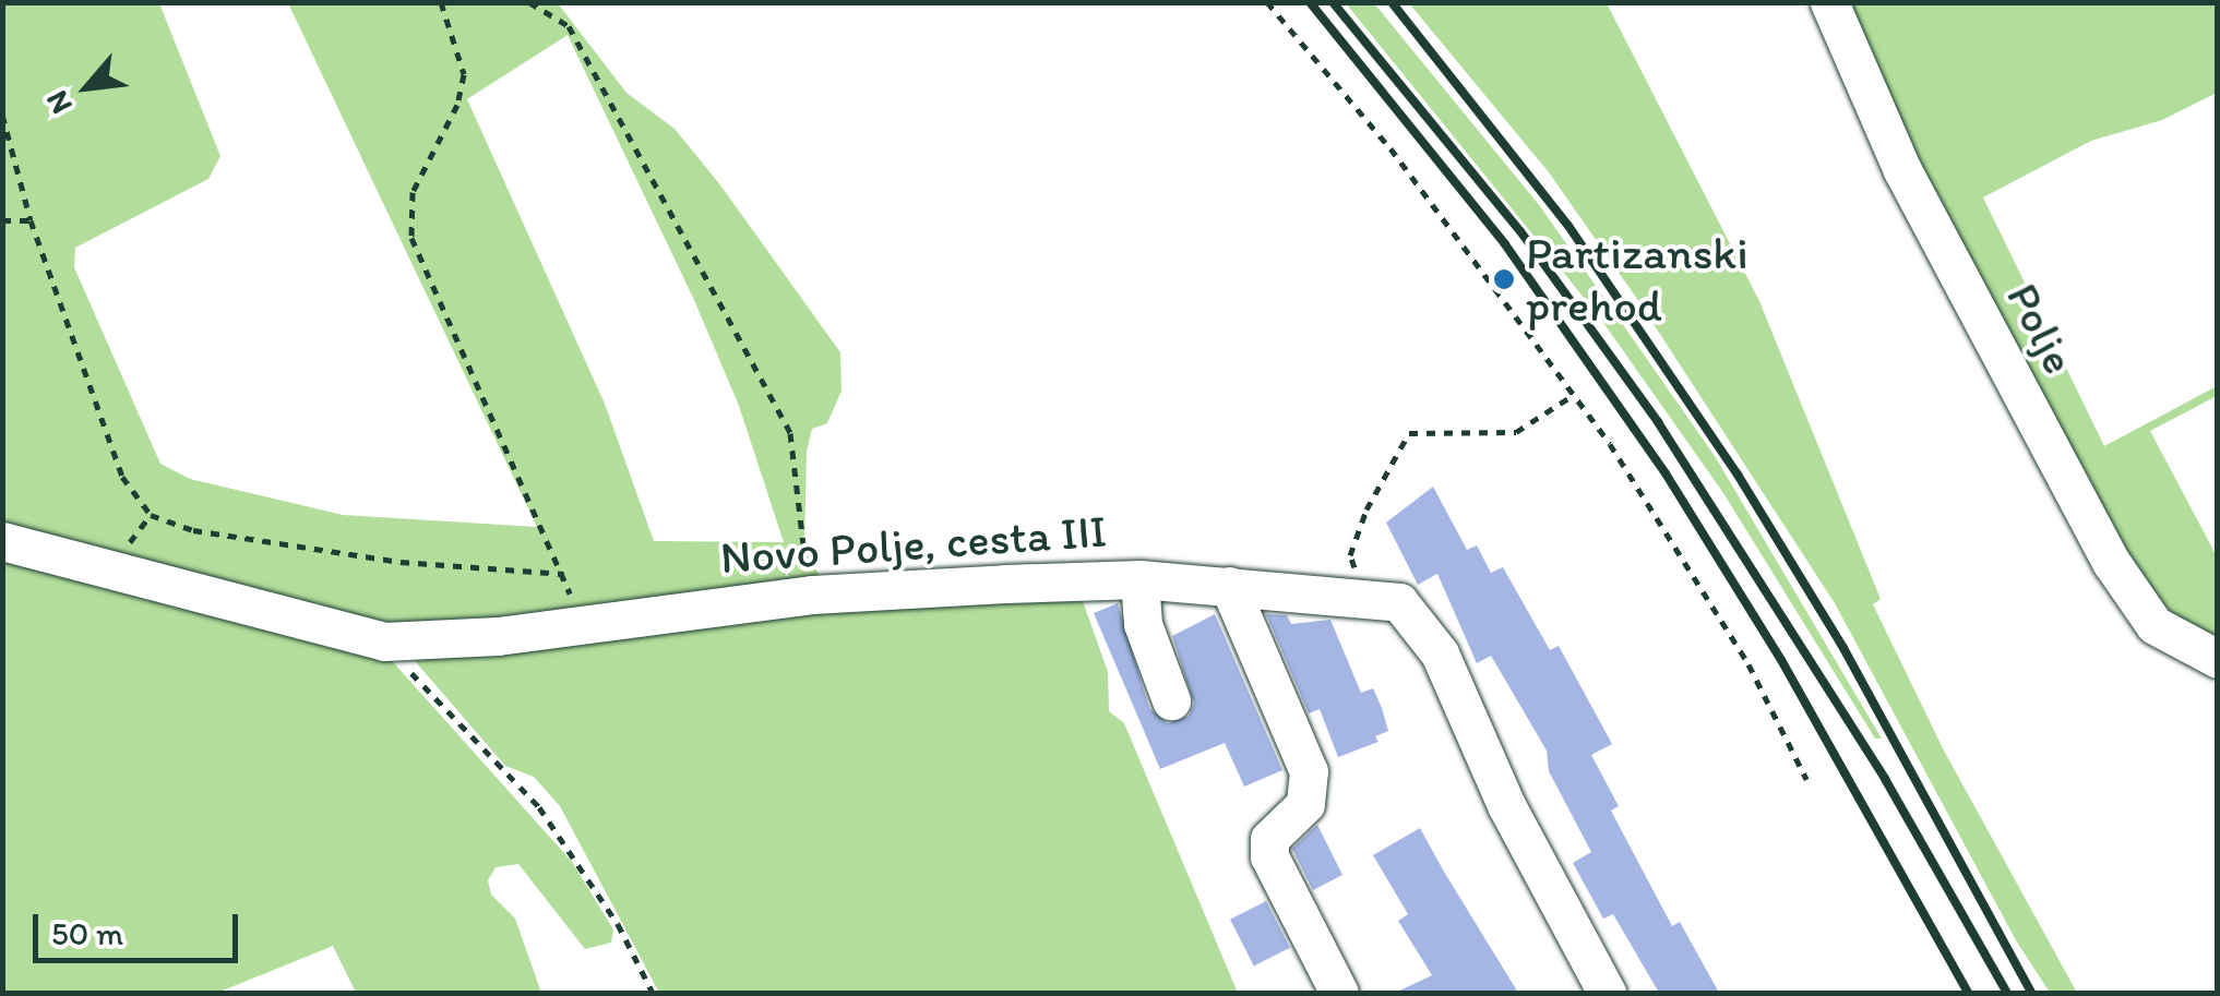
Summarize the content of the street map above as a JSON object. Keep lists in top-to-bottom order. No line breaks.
{"streets":{"street":["Polje","Novo Polje, cesta III"]},"places":["Partizanski prehod"],"scale_bar":"50 m","north":"bottom left"}
